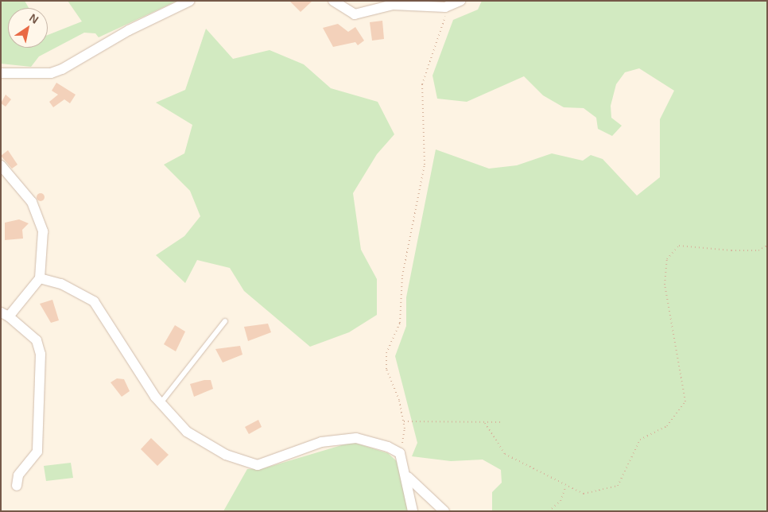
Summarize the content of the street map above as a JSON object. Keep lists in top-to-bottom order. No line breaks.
{"north":"top right"}
